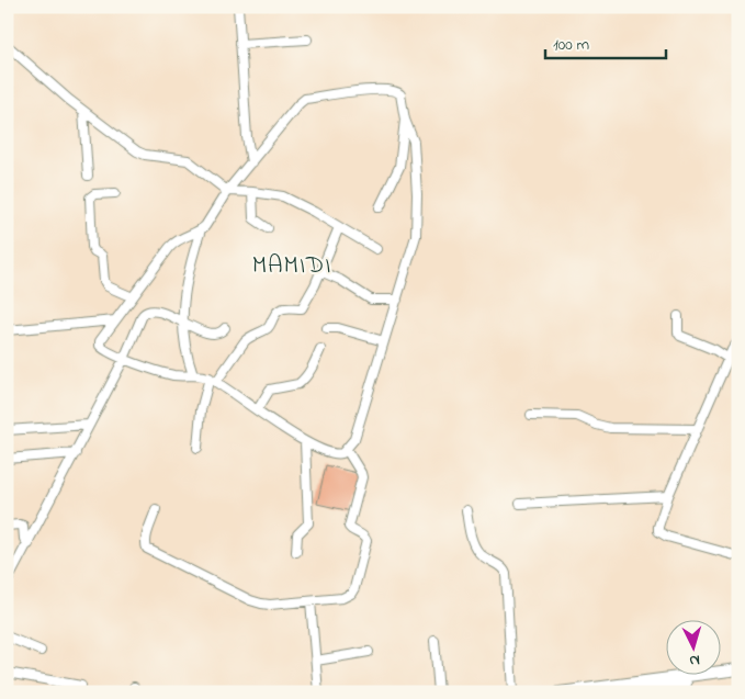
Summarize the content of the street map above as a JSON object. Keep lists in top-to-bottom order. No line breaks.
{"districts":["MAMIDI"],"scale_bar":"100 m","north":"bottom"}
